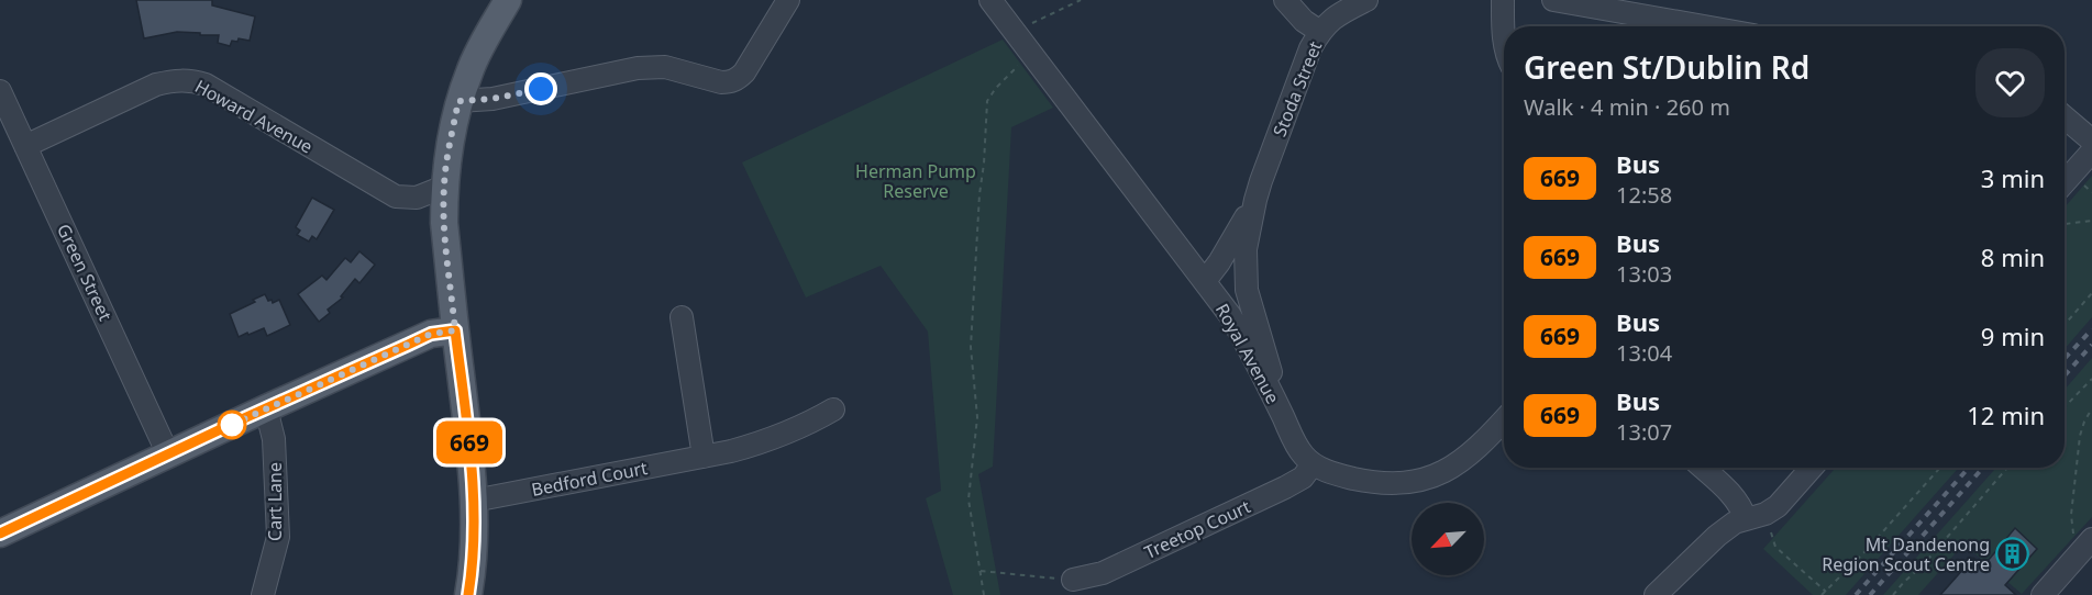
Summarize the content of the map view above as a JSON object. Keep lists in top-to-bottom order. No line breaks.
{"streets":{"street":["Stoda Street","Howard Avenue","Green Street","Royal Avenue","Bedford Court","Cart Lane","Treetop Court"]},"crossings":[["Stoda Street","Royal Avenue"],["Howard Avenue","Green Street"],["Royal Avenue","Treetop Court"]],"parks":["Herman Pump Reserve"],"places":{"building":["Mt Dandenong Region Scout Centre"]},"lines":["bus line 669"],"north":"bottom left","page":{"on_map":"669","heading":["Green St/Dublin Rd","Walk · 4 min · 260 m"],"list":[{"mark":"669","name":"Bus","note":"12:58","value":"3 min"},{"mark":"669","name":"Bus","note":"13:03","value":"8 min"},{"mark":"669","name":"Bus","note":"13:04","value":"9 min"},{"mark":"669","name":"Bus","note":"13:07","value":"12 min"}]}}
